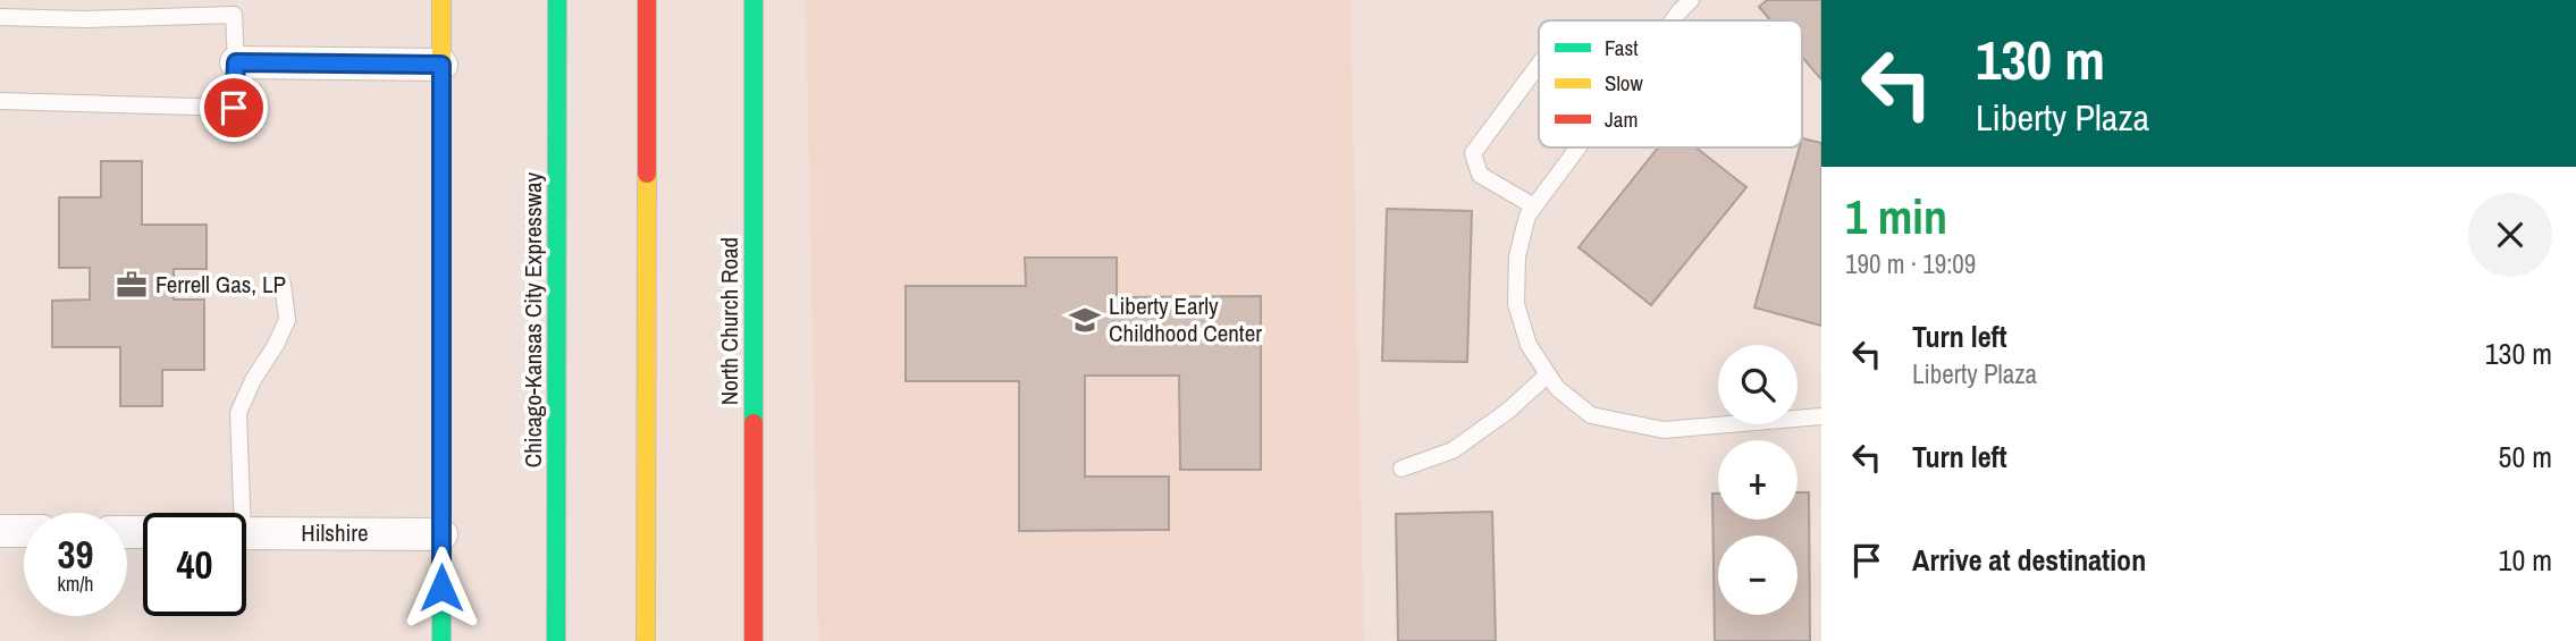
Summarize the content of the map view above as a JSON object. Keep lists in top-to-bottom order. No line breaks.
{"streets":{"main road":["Chicago-Kansas City Expressway","North Church Road"],"street":["Hilshire"]},"places":{"office":["Ferrell Gas, LP"],"school or university":["Liberty Early Childhood Center"]},"legend":["Fast","Slow","Jam"],"page":{"turn":["130 m","Liberty Plaza"],"heading":["1 min","190 m · 19:09"],"list":[{"name":"Turn left","note":"Liberty Plaza","value":"130 m"},{"name":"Turn left","value":"50 m"},{"name":"Arrive at destination","value":"10 m"}],"map_buttons":["+","−"],"speed":"39 km/h","limit":"40"}}
